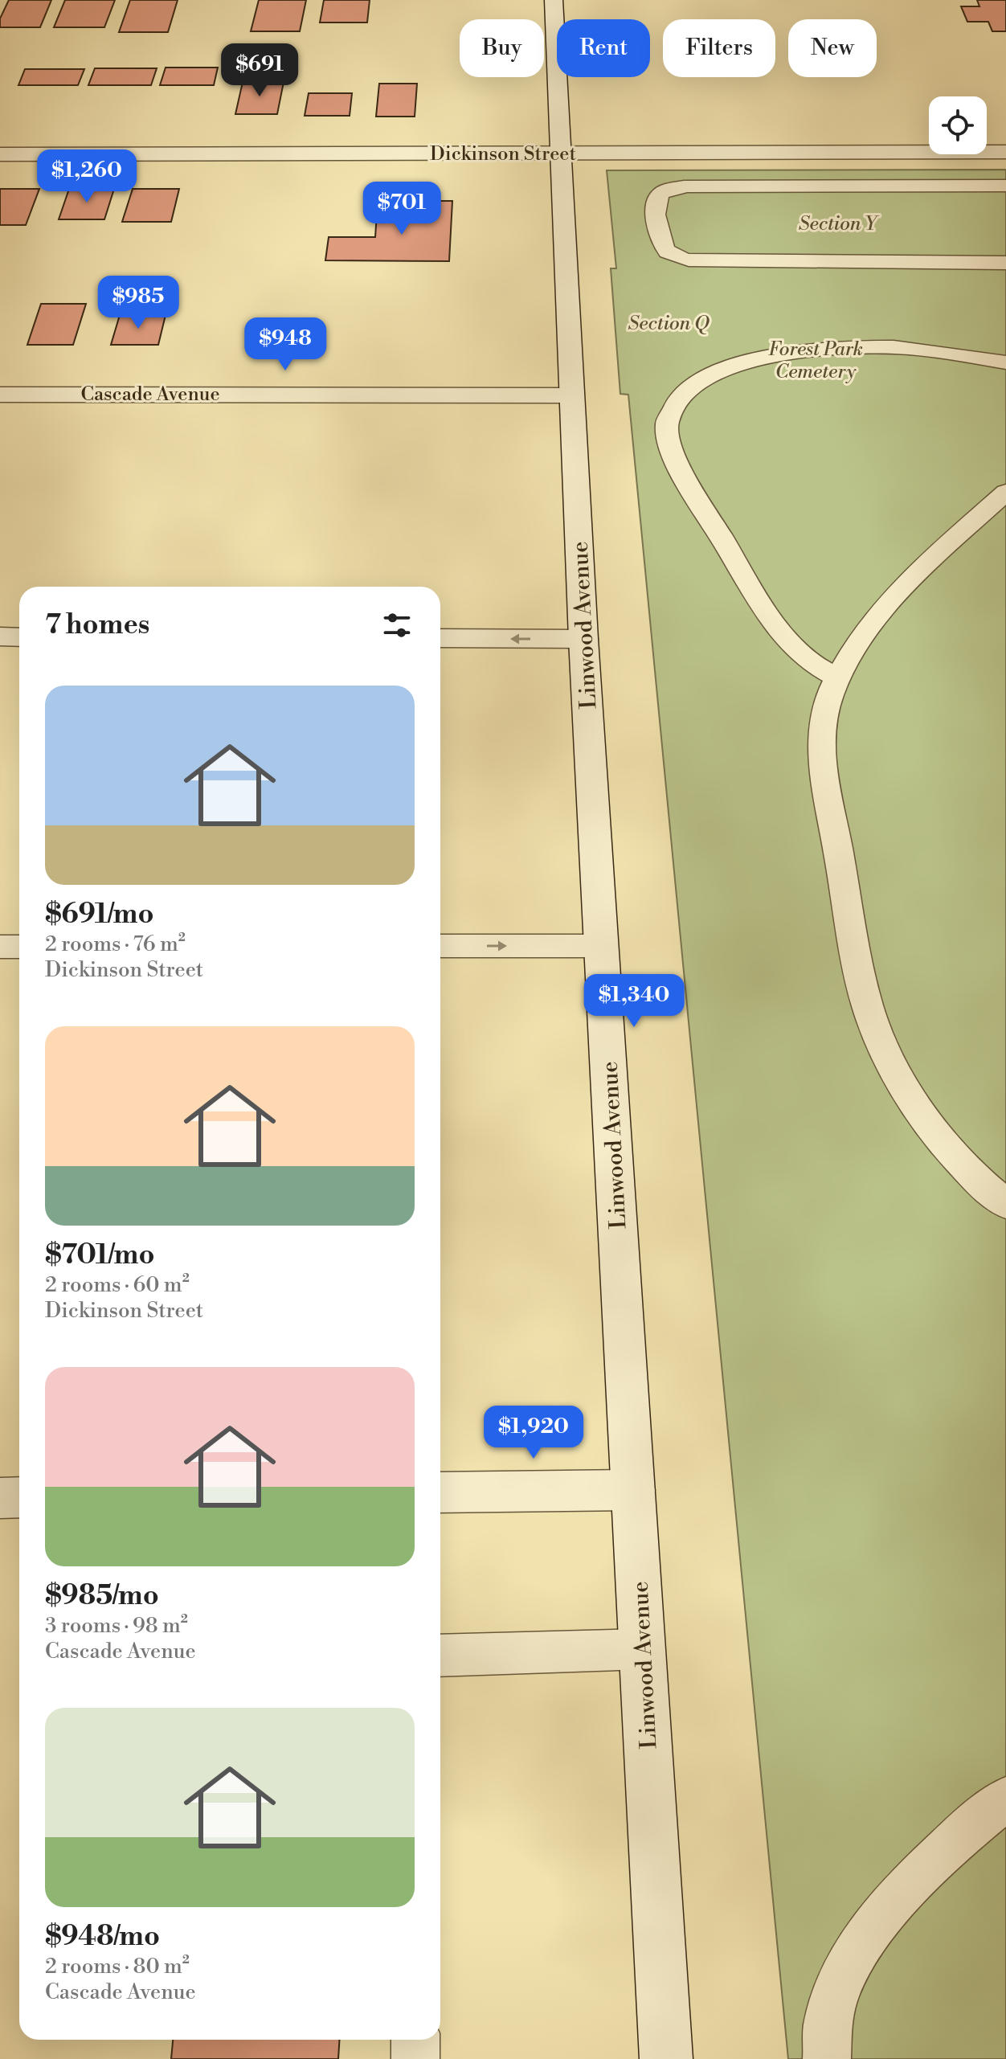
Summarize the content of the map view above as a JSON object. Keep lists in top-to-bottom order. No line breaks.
{"streets":{"main road":["Dickinson Street","Cascade Avenue","Linwood Avenue"]},"crossings":[["Dickinson Street","Linwood Avenue"],["Cascade Avenue","Linwood Avenue"]],"parks":["Section Y","Section Q","Forest Park Cemetery"],"page":{"chip":["Buy","Rent","Filters","New"],"price":["$691","$1,260","$701","$985","$948","$1,340","$1,920"],"heading":"7 homes","list":[{"name":"$691/mo","note":"2 rooms · 76 m² · Dickinson Street"},{"name":"$701/mo","note":"2 rooms · 60 m² · Dickinson Street"},{"name":"$985/mo","note":"3 rooms · 98 m² · Cascade Avenue"},{"name":"$948/mo","note":"2 rooms · 80 m² · Cascade Avenue"}]}}
